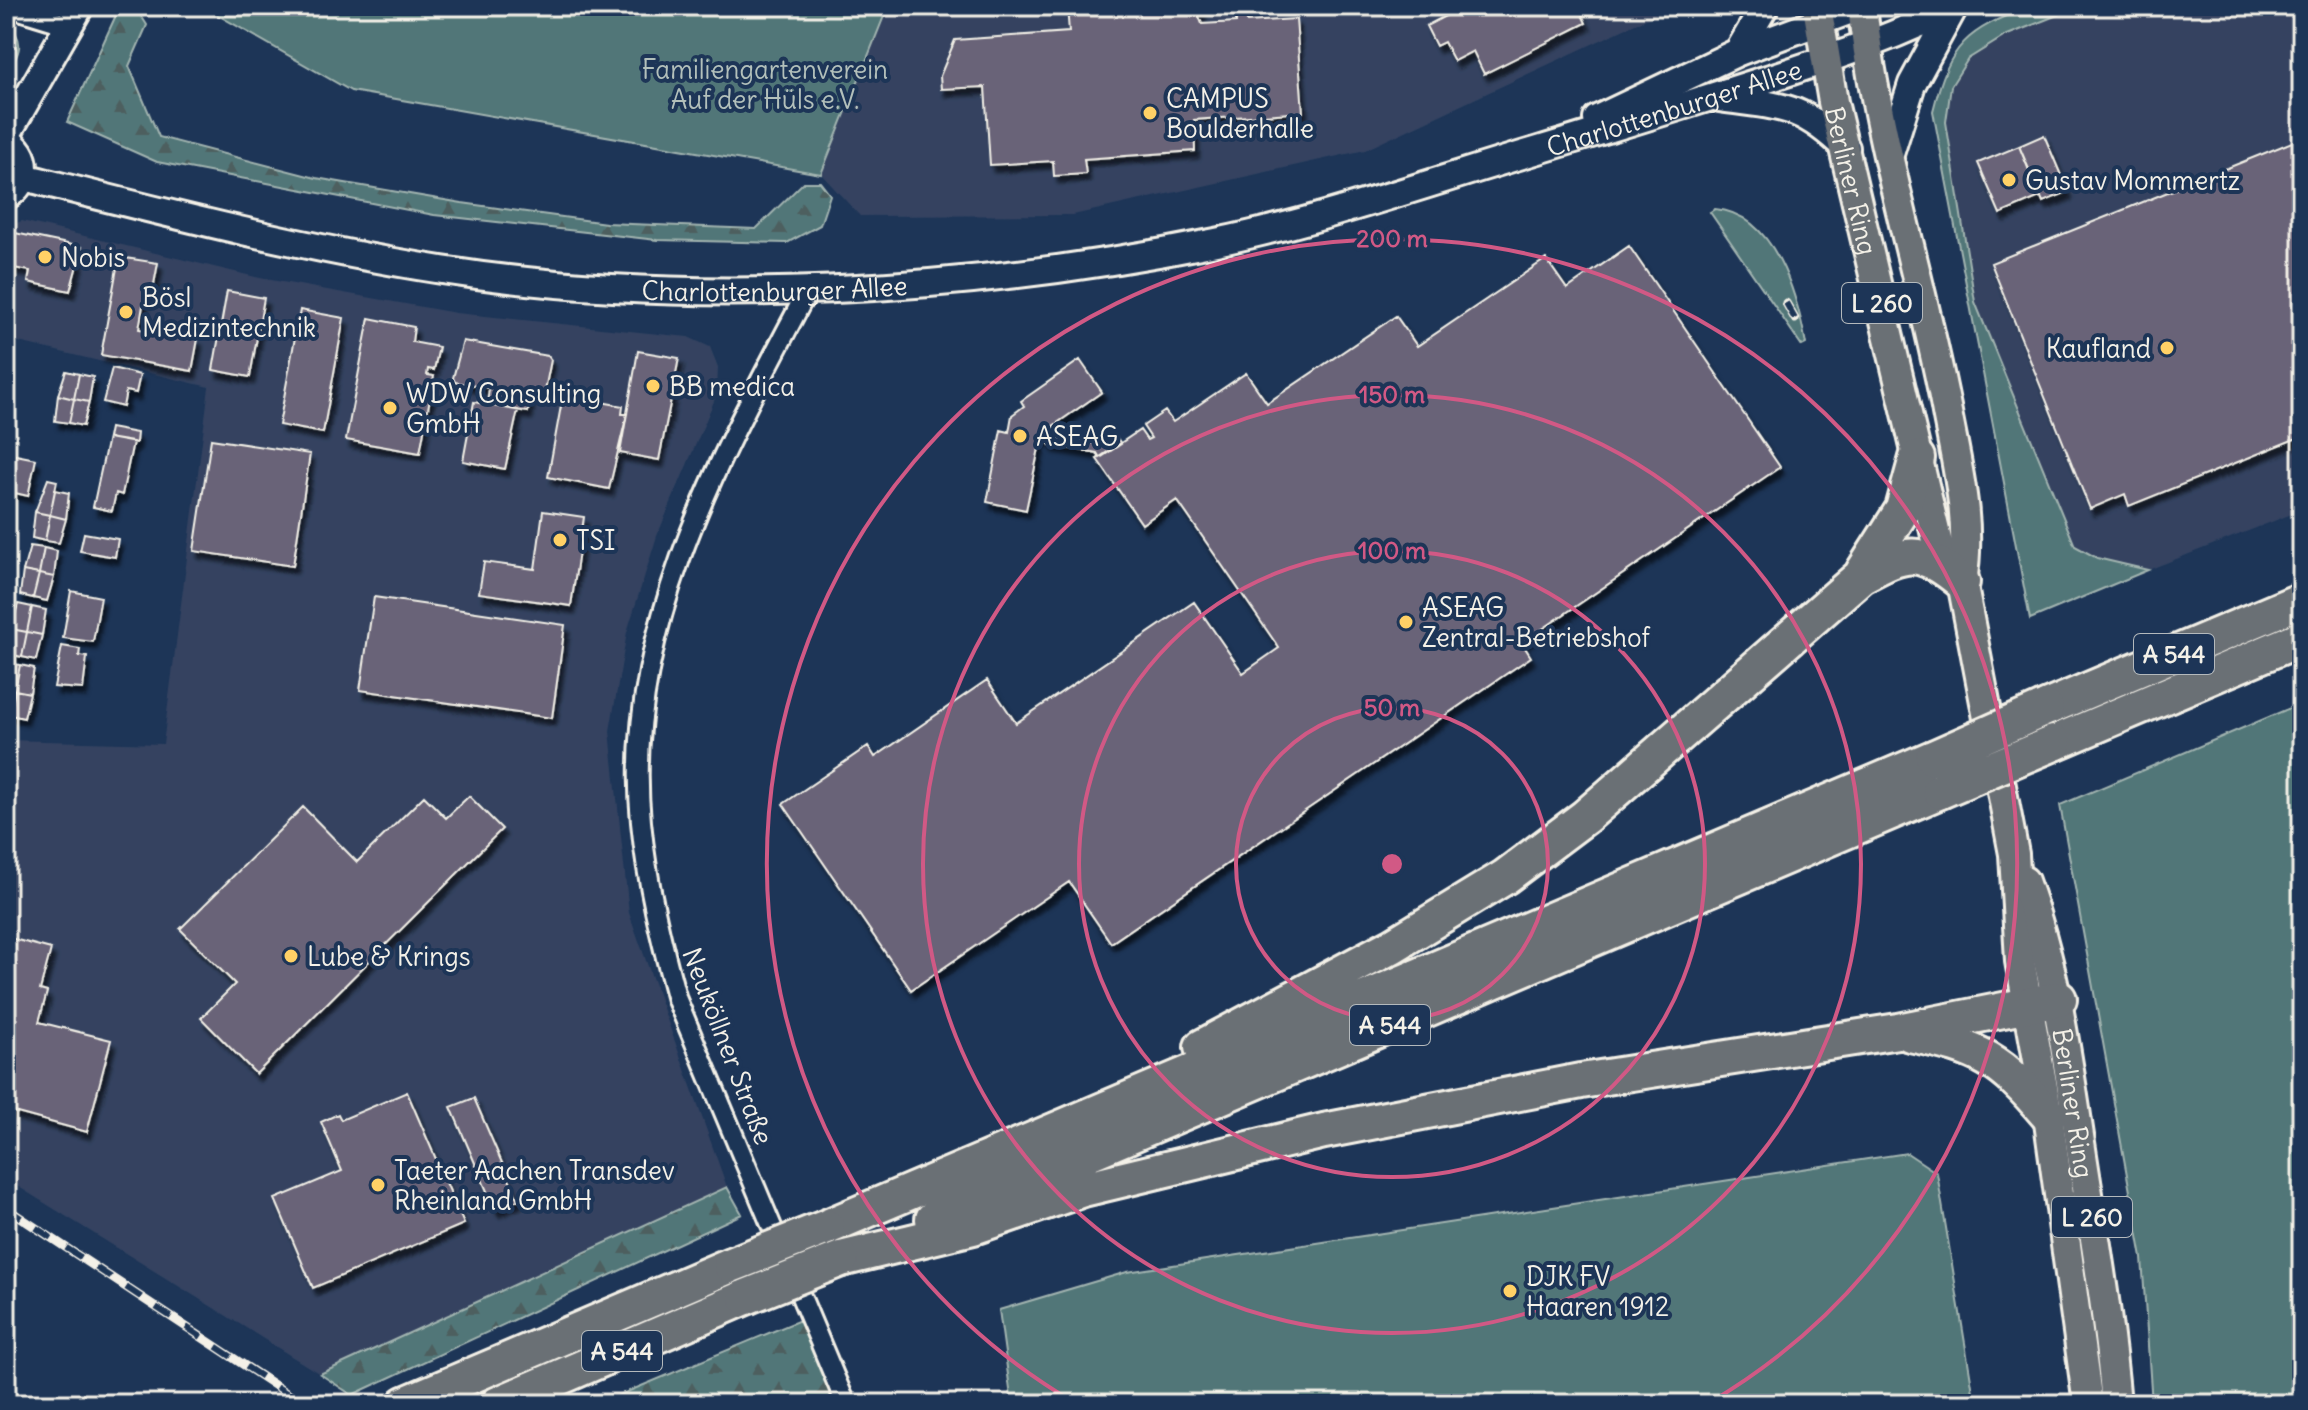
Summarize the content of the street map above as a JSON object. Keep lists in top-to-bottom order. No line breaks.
{"streets":{"highway":["A 544"],"main road":["Berliner Ring","L 260"],"street":["Charlottenburger Allee","Neuköllner Straße"]},"crossings":[["Charlottenburger Allee","Berliner Ring"],["Charlottenburger Allee","Neuköllner Straße"]],"parks":["Familiengartenverein Auf der Hüls e.V."],"places":["CAMPUS Boulderhalle","Gustav Mommertz","Nobis","Bösl Medizintechnik","Kaufland","BB medica","WDW Consulting GmbH","ASEAG","TSI","ASEAG Zentral-Betriebshof","Lube & Krings","Taeter Aachen Transdev Rheinland GmbH","DJK FV Haaren 1912"],"rings":["200 m","150 m","100 m","50 m"]}
